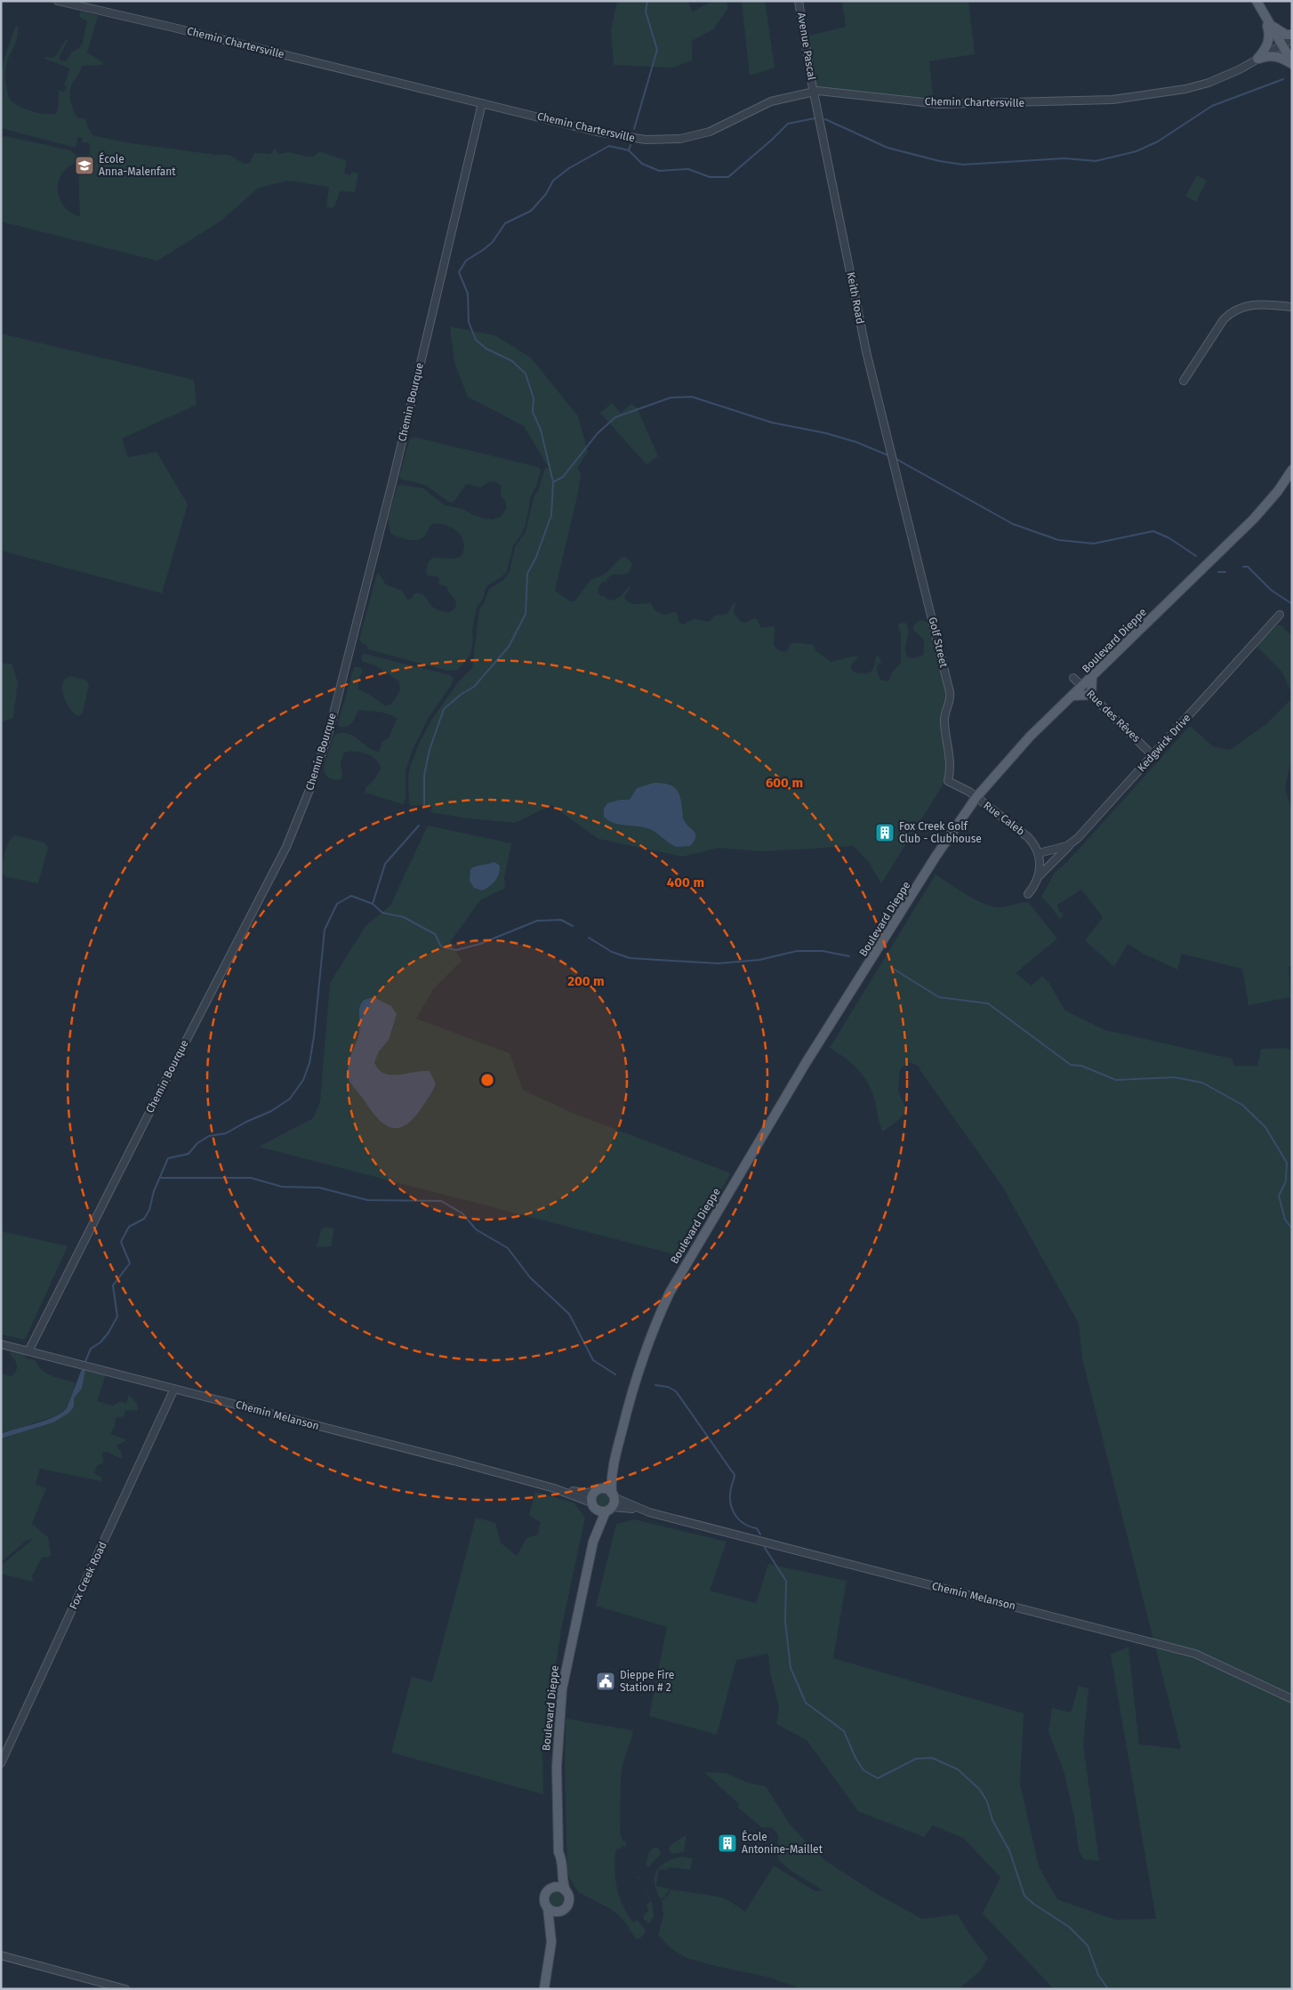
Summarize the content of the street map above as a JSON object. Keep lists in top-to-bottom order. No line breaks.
{"streets":{"main road":["Boulevard Dieppe"],"street":["Chemin Chartersville","Avenue Pascal","Keith Road","Chemin Bourque","Golf Street","Rue des Rêves","Kedgwick Drive","Rue Caleb","Chemin Melanson","Fox Creek Road"]},"crossings":[["Chemin Chartersville","Avenue Pascal"],["Chemin Chartersville","Keith Road"],["Chemin Chartersville","Chemin Bourque"],["Avenue Pascal","Keith Road"],["Keith Road","Golf Street"],["Chemin Bourque","Chemin Melanson"],["Boulevard Dieppe","Rue des Rêves"],["Boulevard Dieppe","Rue Caleb"],["Golf Street","Rue Caleb"],["Rue des Rêves","Kedgwick Drive"],["Chemin Melanson","Fox Creek Road"]],"places":{"school or university":["École Anna-Malenfant"],"building":["Fox Creek Golf Club - Clubhouse","École Antonine-Maillet"],"public building":["Dieppe Fire Station # 2"]},"rings":["600 m","400 m","200 m"]}
